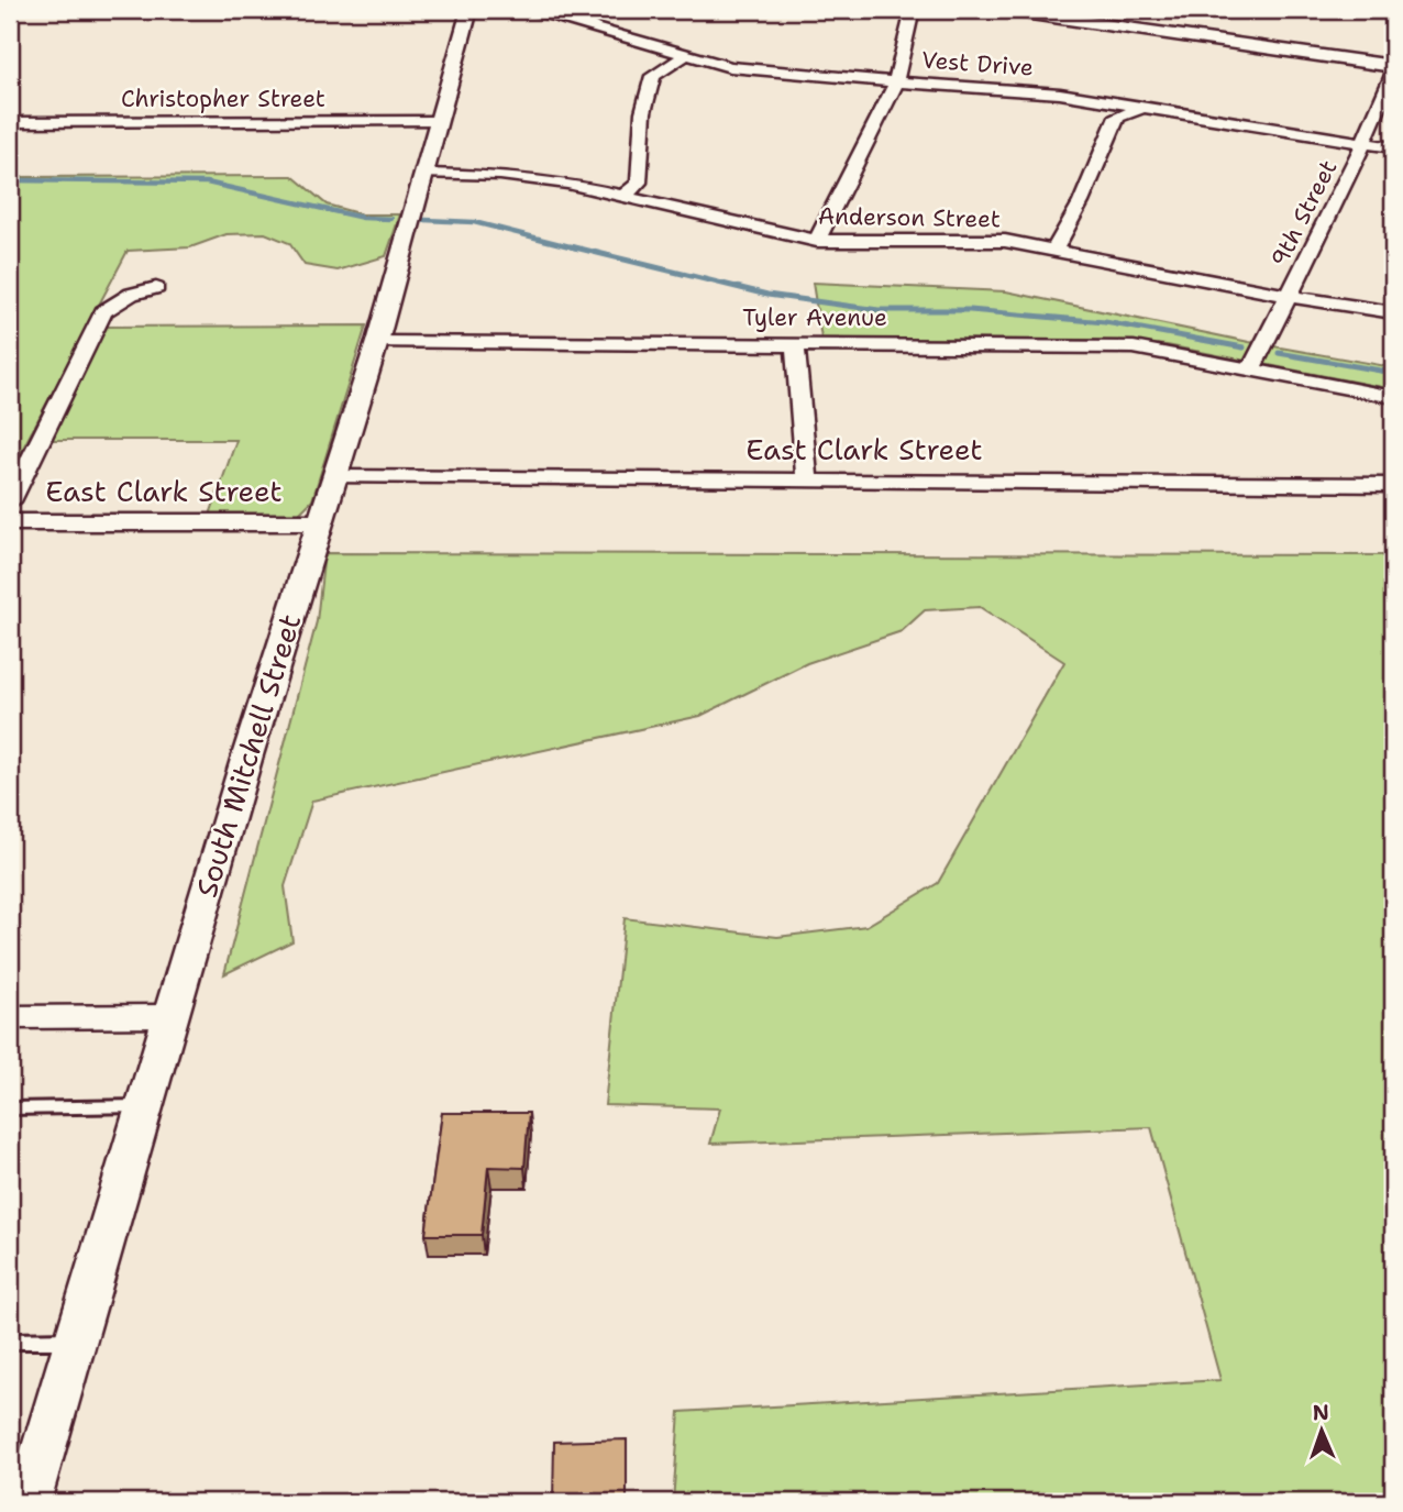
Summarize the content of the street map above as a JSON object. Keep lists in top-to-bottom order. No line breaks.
{"streets":{"street":["Vest Drive","Christopher Street","9th Street","Anderson Street","Tyler Avenue","East Clark Street","South Mitchell Street"]},"crossings":[["Vest Drive","9th Street"],["Christopher Street","South Mitchell Street"],["9th Street","Anderson Street"],["9th Street","Tyler Avenue"],["Anderson Street","South Mitchell Street"],["Tyler Avenue","South Mitchell Street"],["East Clark Street","South Mitchell Street"]],"north":"top"}
